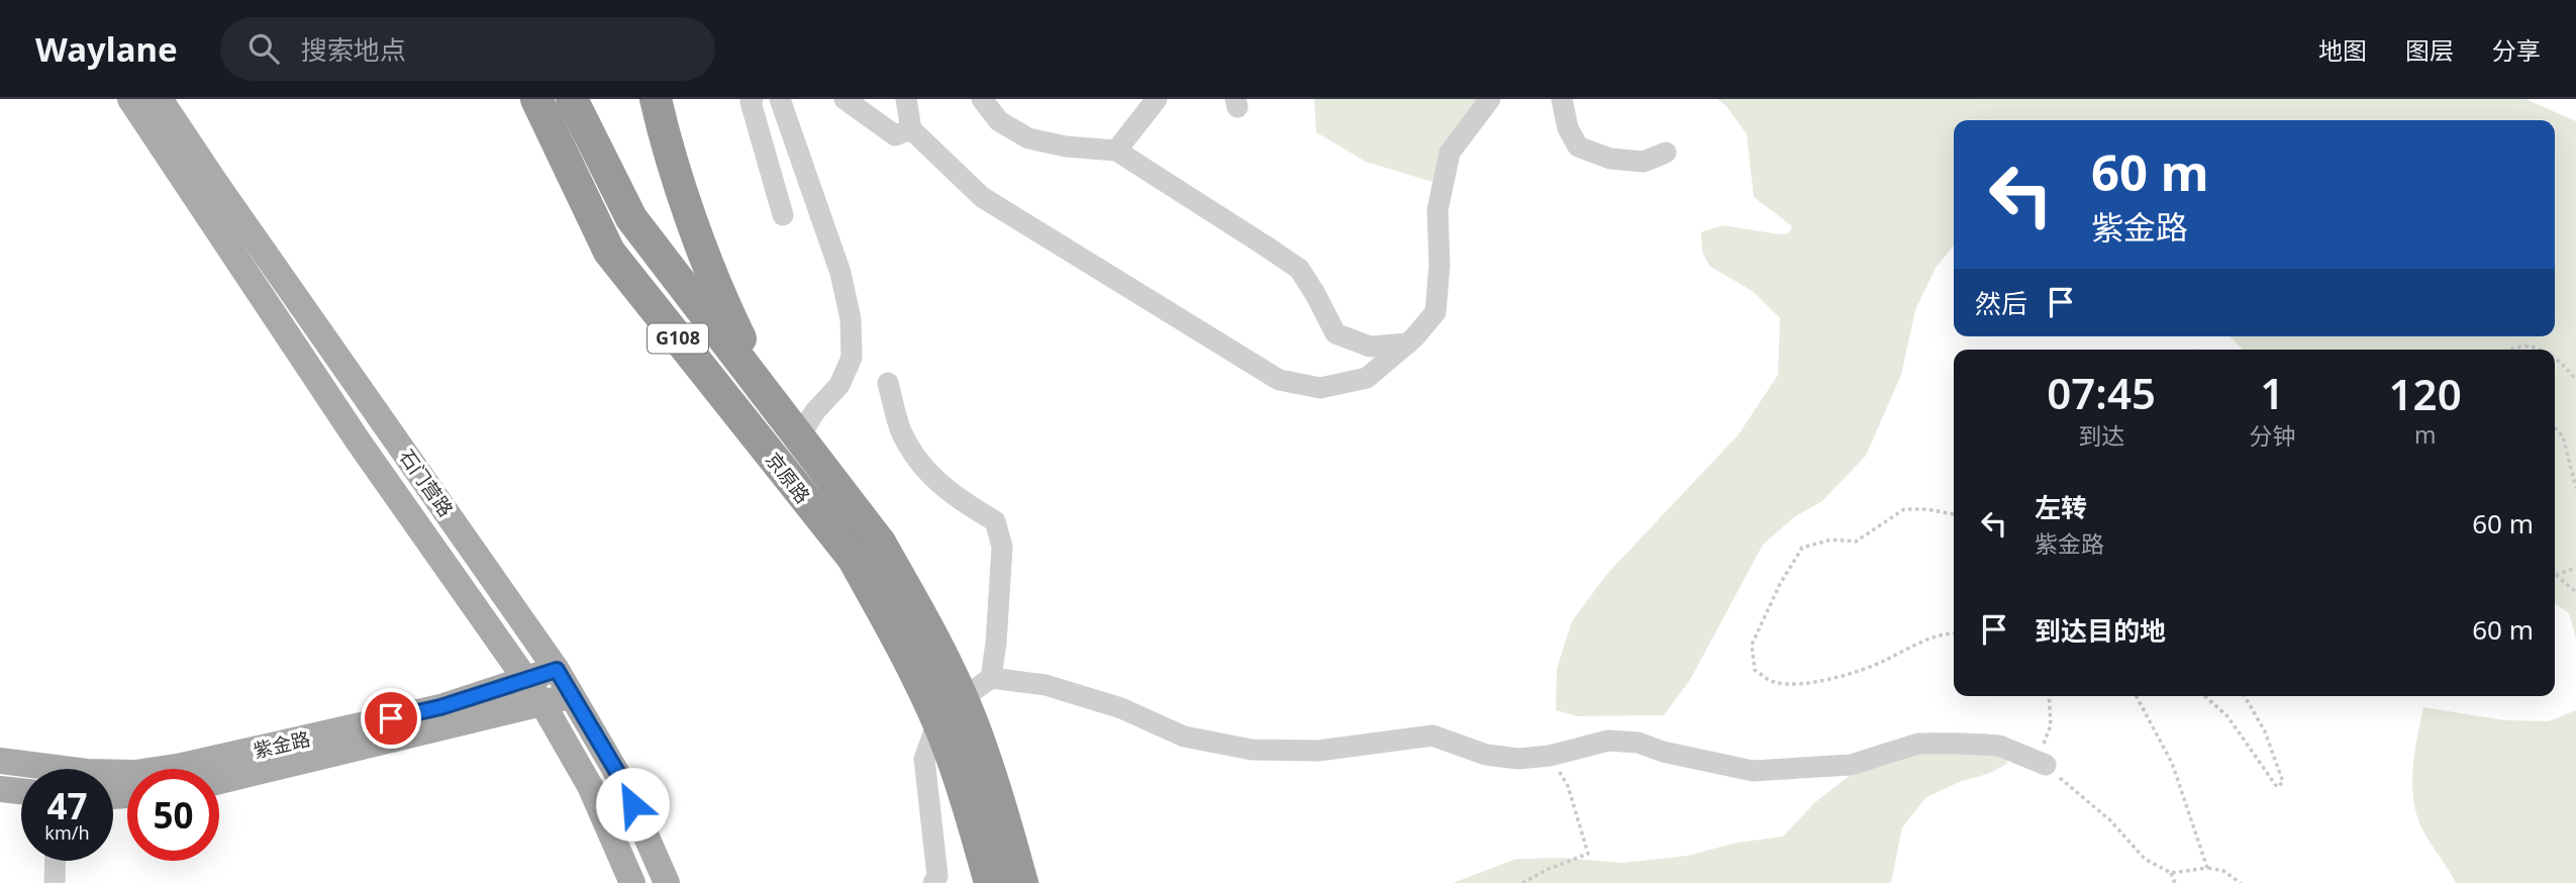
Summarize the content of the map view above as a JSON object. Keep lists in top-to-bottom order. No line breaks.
{"streets":{"highway":["G108","京原路"],"main road":["石门营路","紫金路"]},"crossings":[["石门营路","紫金路"]],"page":{"header":"Waylane","search":"搜索地点","nav":["地图","图层","分享"],"turn":["60 m","紫金路"],"then":"然后","eta":["07:45","到达","1","分钟","120","m"],"list":[{"name":"左转","note":"紫金路","value":"60 m"},{"name":"到达目的地","value":"60 m"}],"speed":"47 km/h","limit":"50"}}
